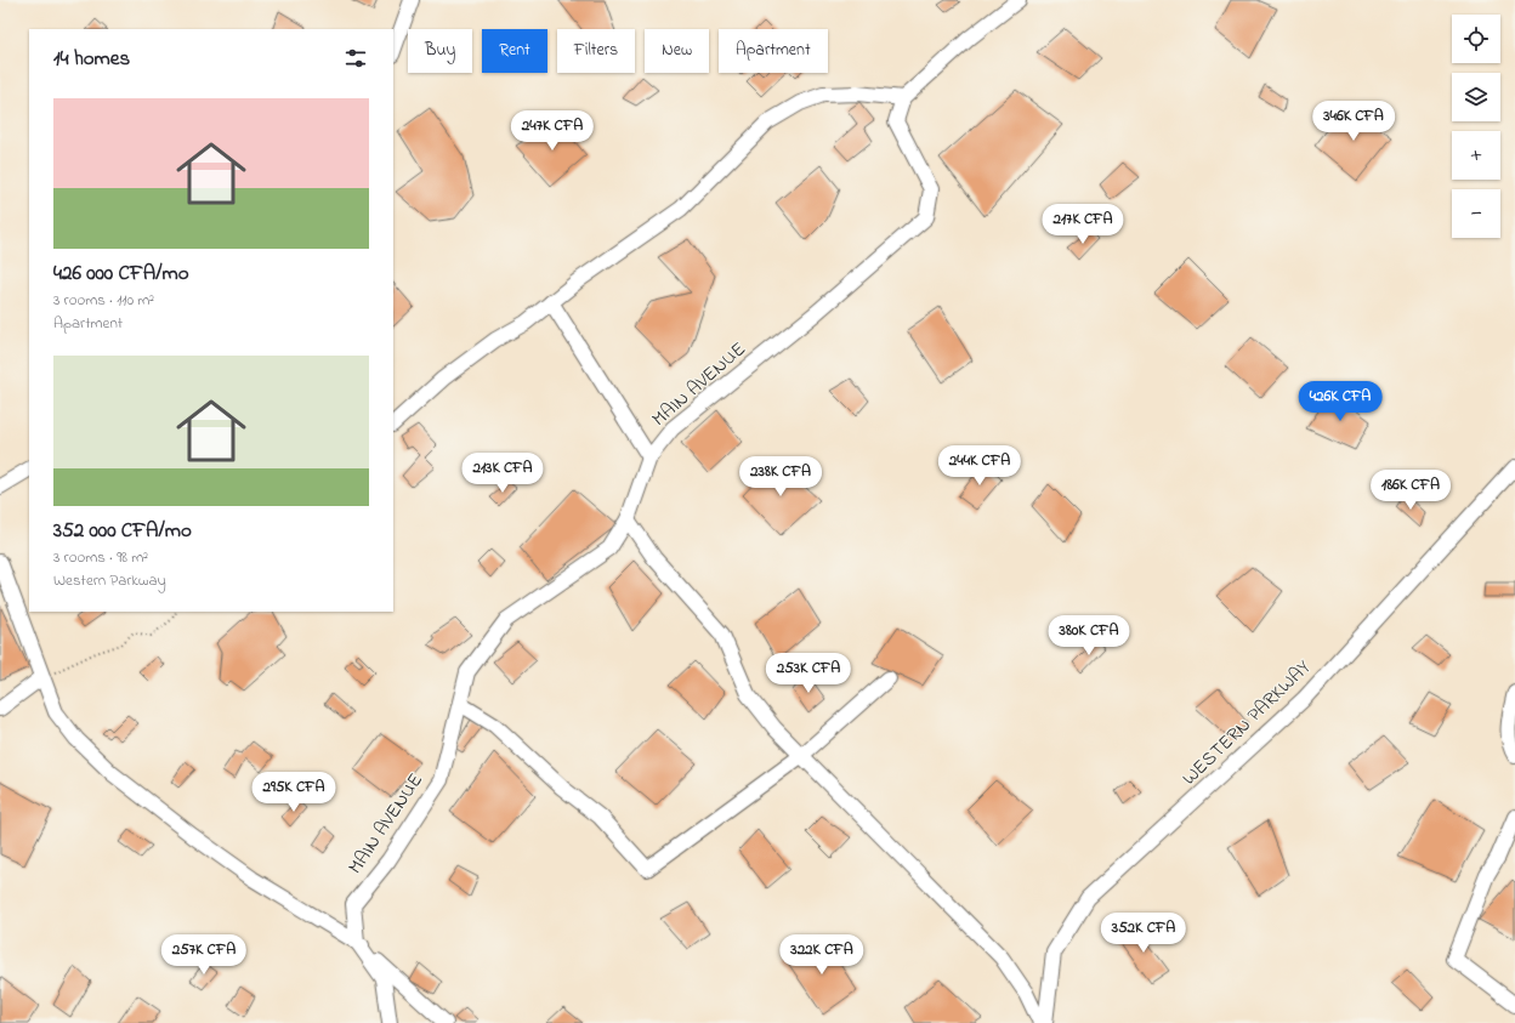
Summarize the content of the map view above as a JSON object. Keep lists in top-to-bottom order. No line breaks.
{"streets":{"street":["MAIN AVENUE","WESTERN PARKWAY"]},"page":{"map_buttons":["+","−"],"chip":["Buy","Rent","Filters","New","Apartment"],"heading":"14 homes","list":[{"name":"426 000 CFA/mo","note":"3 rooms · 110 m² · Apartment"},{"name":"352 000 CFA/mo","note":"3 rooms · 98 m² · Western Parkway"}],"price":["346K CFA","247K CFA","217K CFA","426K CFA","244K CFA","213K CFA","238K CFA","186K CFA","380K CFA","253K CFA","295K CFA","352K CFA","257K CFA","322K CFA"]}}
